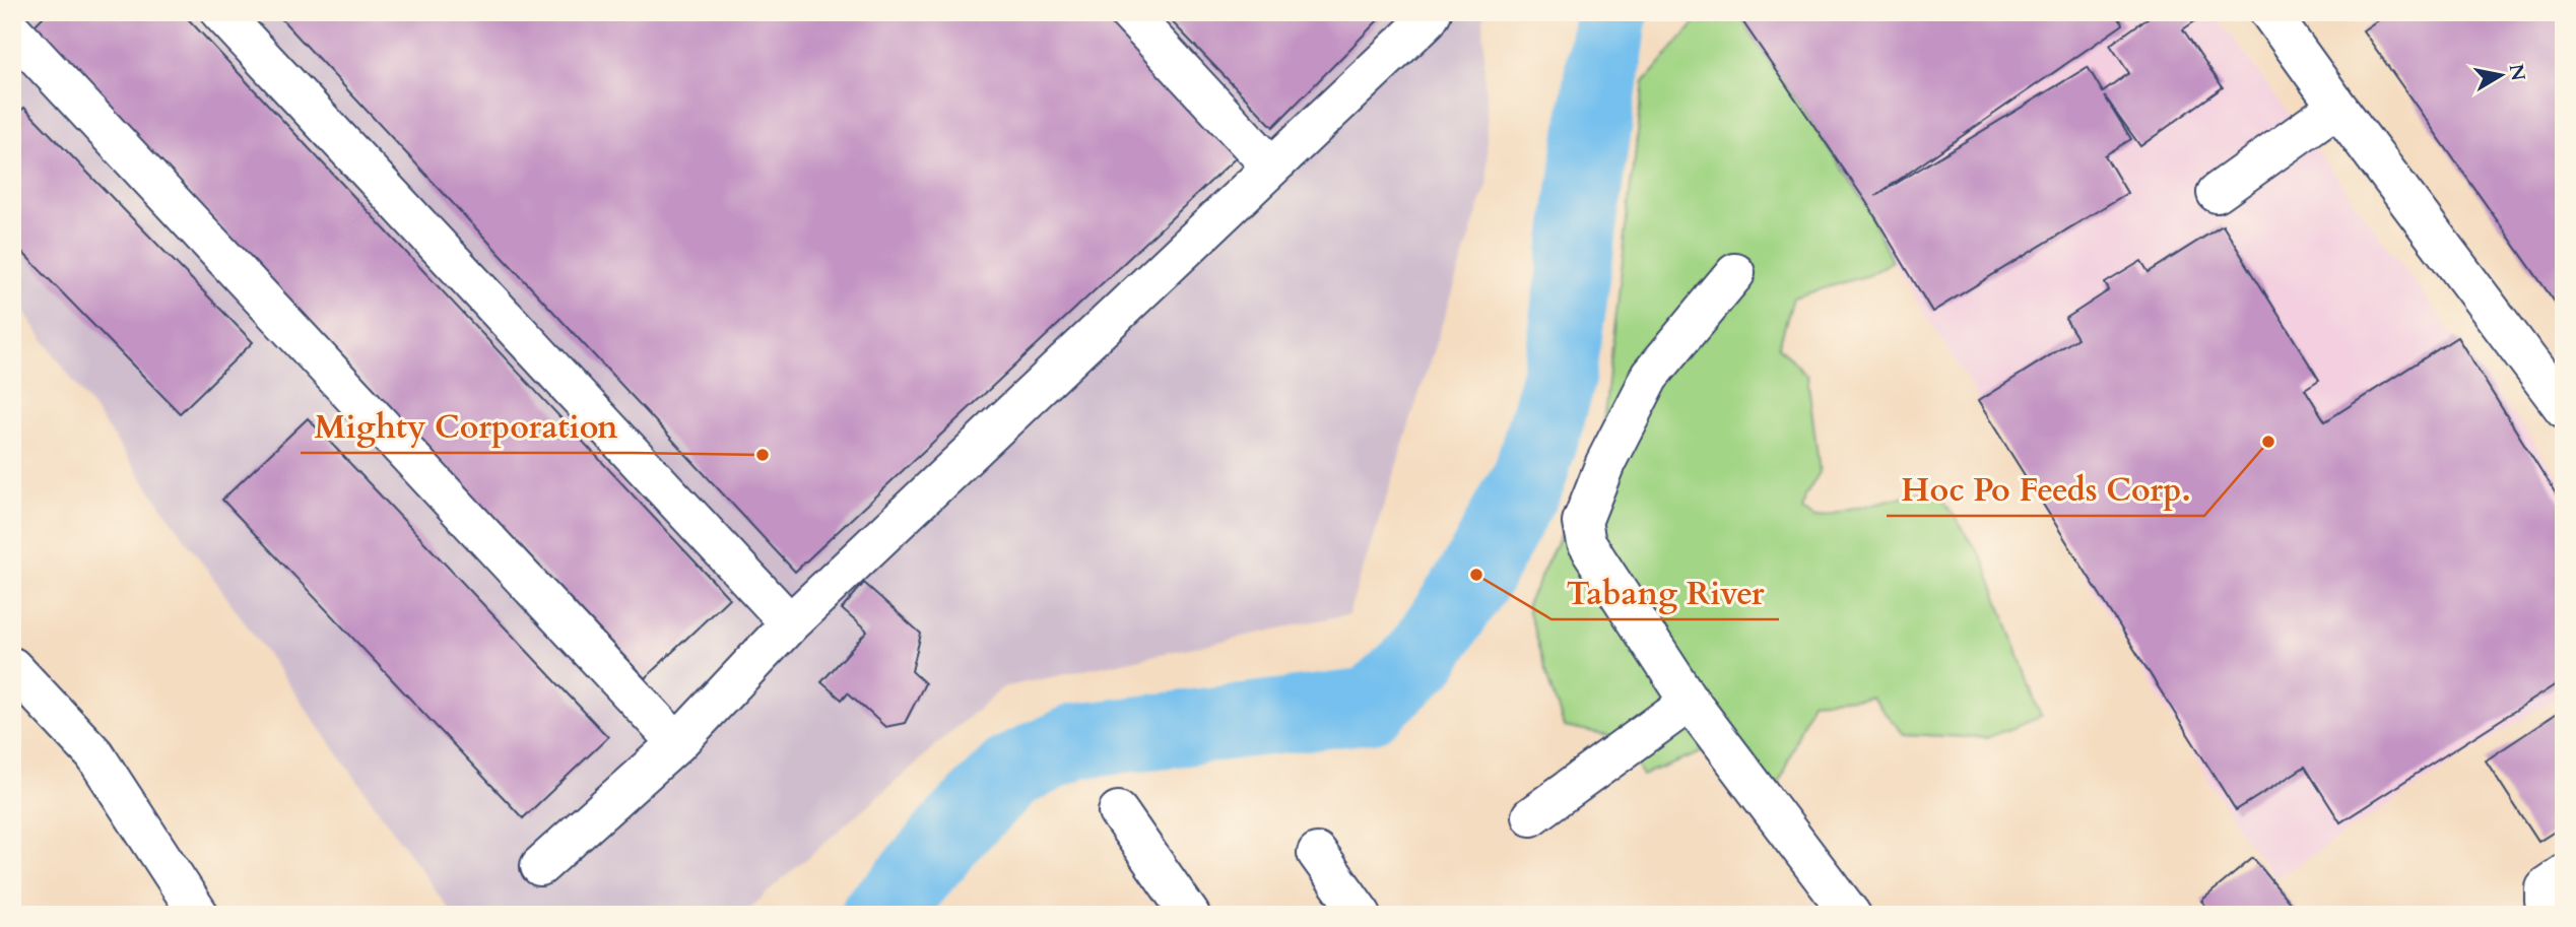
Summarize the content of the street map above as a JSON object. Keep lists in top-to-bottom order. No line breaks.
{"places":["Hoc Po Feeds Corp.","Mighty Corporation","Tabang River"],"north":"right"}
